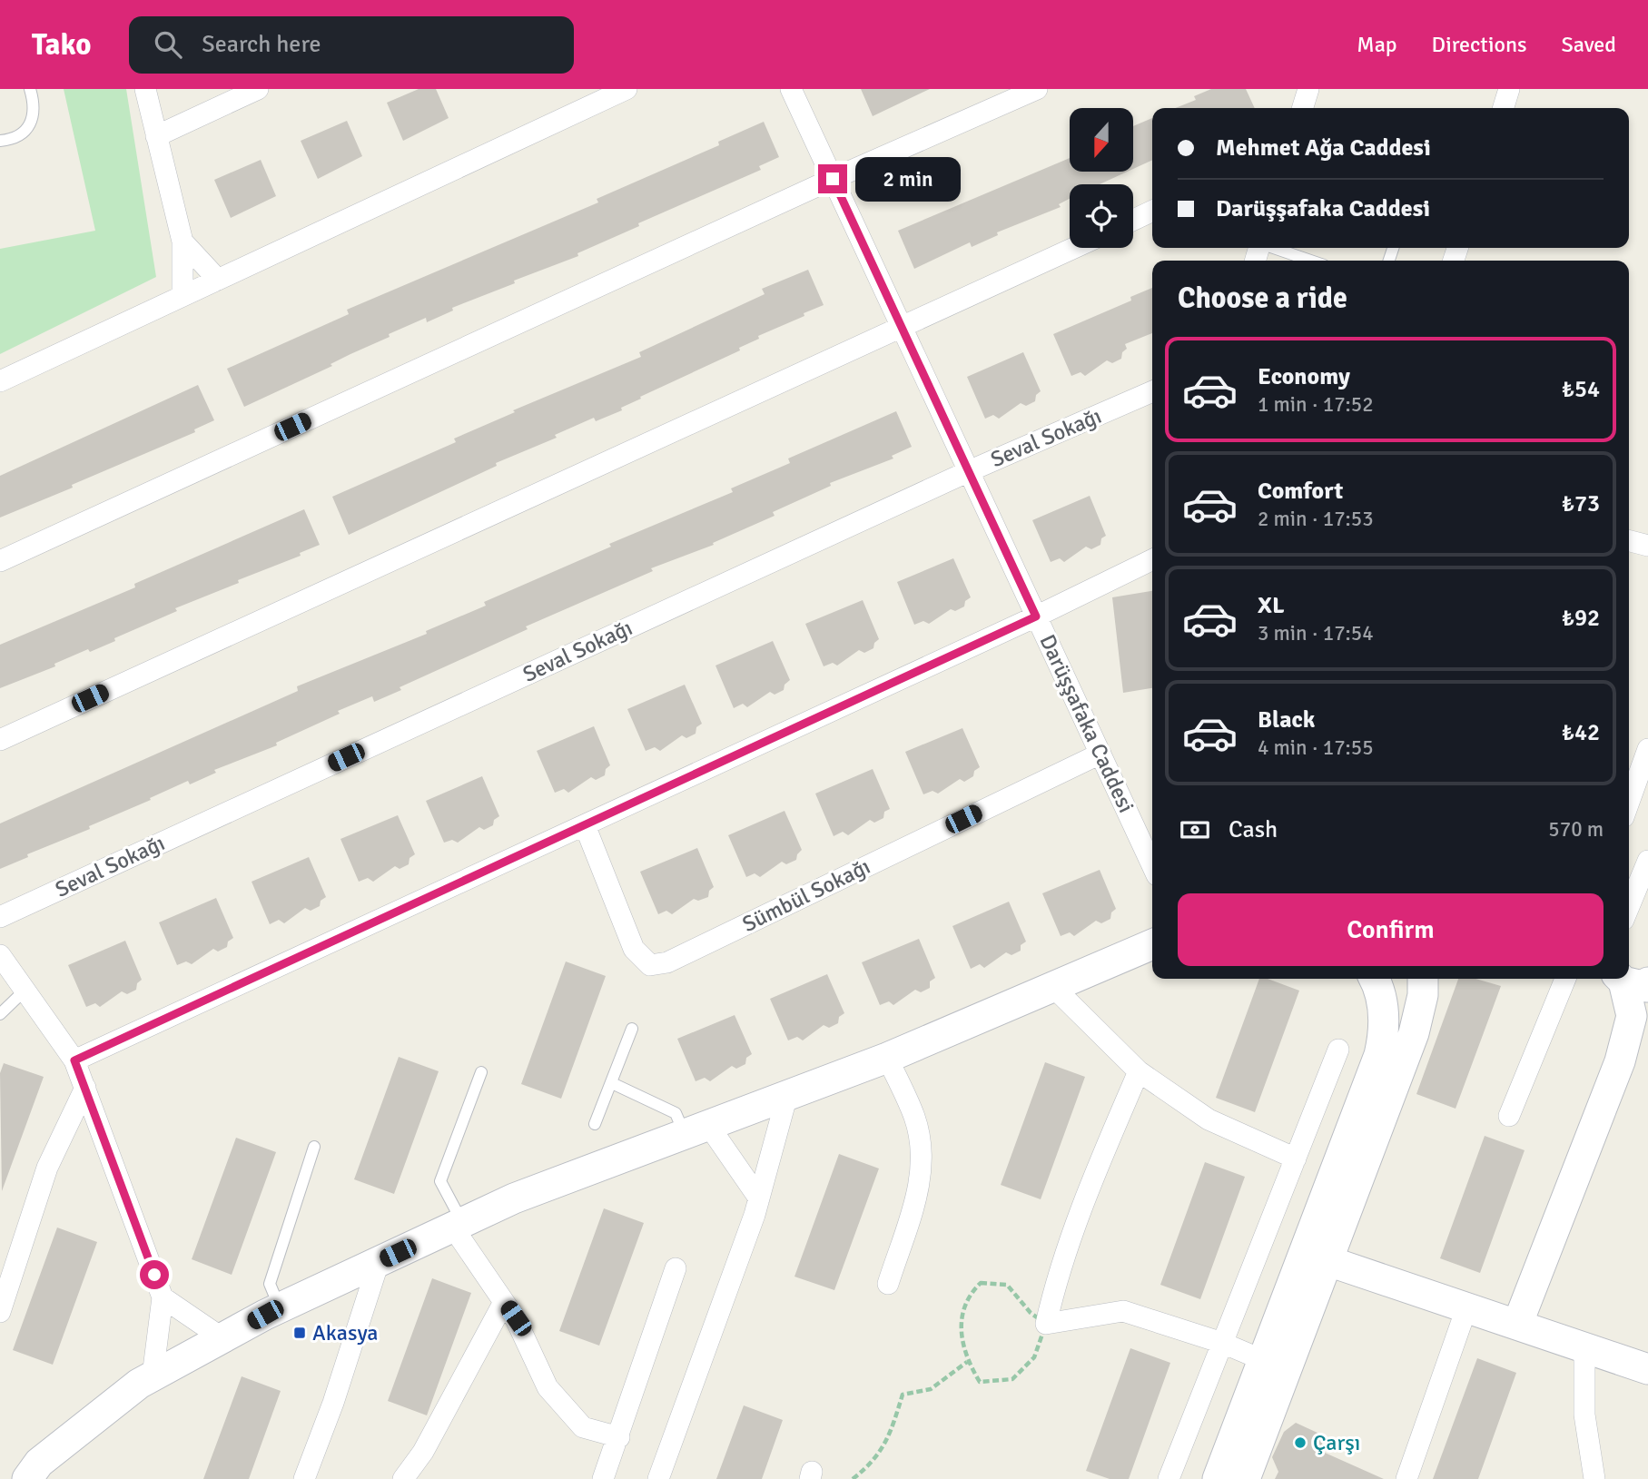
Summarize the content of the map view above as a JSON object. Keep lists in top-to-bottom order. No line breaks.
{"streets":{"street":["Seval Sokağı","Darüşşafaka Caddesi","Sümbül Sokağı"]},"crossings":[["Seval Sokağı","Darüşşafaka Caddesi"],["Darüşşafaka Caddesi","Sümbül Sokağı"]],"places":{"transit":["Akasya"],"other":["Çarşı"]},"north":"bottom","page":{"header":"Tako","search":"Search here","nav":["Map","Directions","Saved"],"banner":["Mehmet Ağa Caddesi","Darüşşafaka Caddesi"],"bubble":"2 min","heading":"Choose a ride","list":[{"name":"Economy","note":"1 min · 17:52","value":"₺54"},{"name":"Comfort","note":"2 min · 17:53","value":"₺73"},{"name":"XL","note":"3 min · 17:54","value":"₺92"},{"name":"Black","note":"4 min · 17:55","value":"₺42"}],"pay":["Cash","570 m"],"buttons":"Confirm"}}
